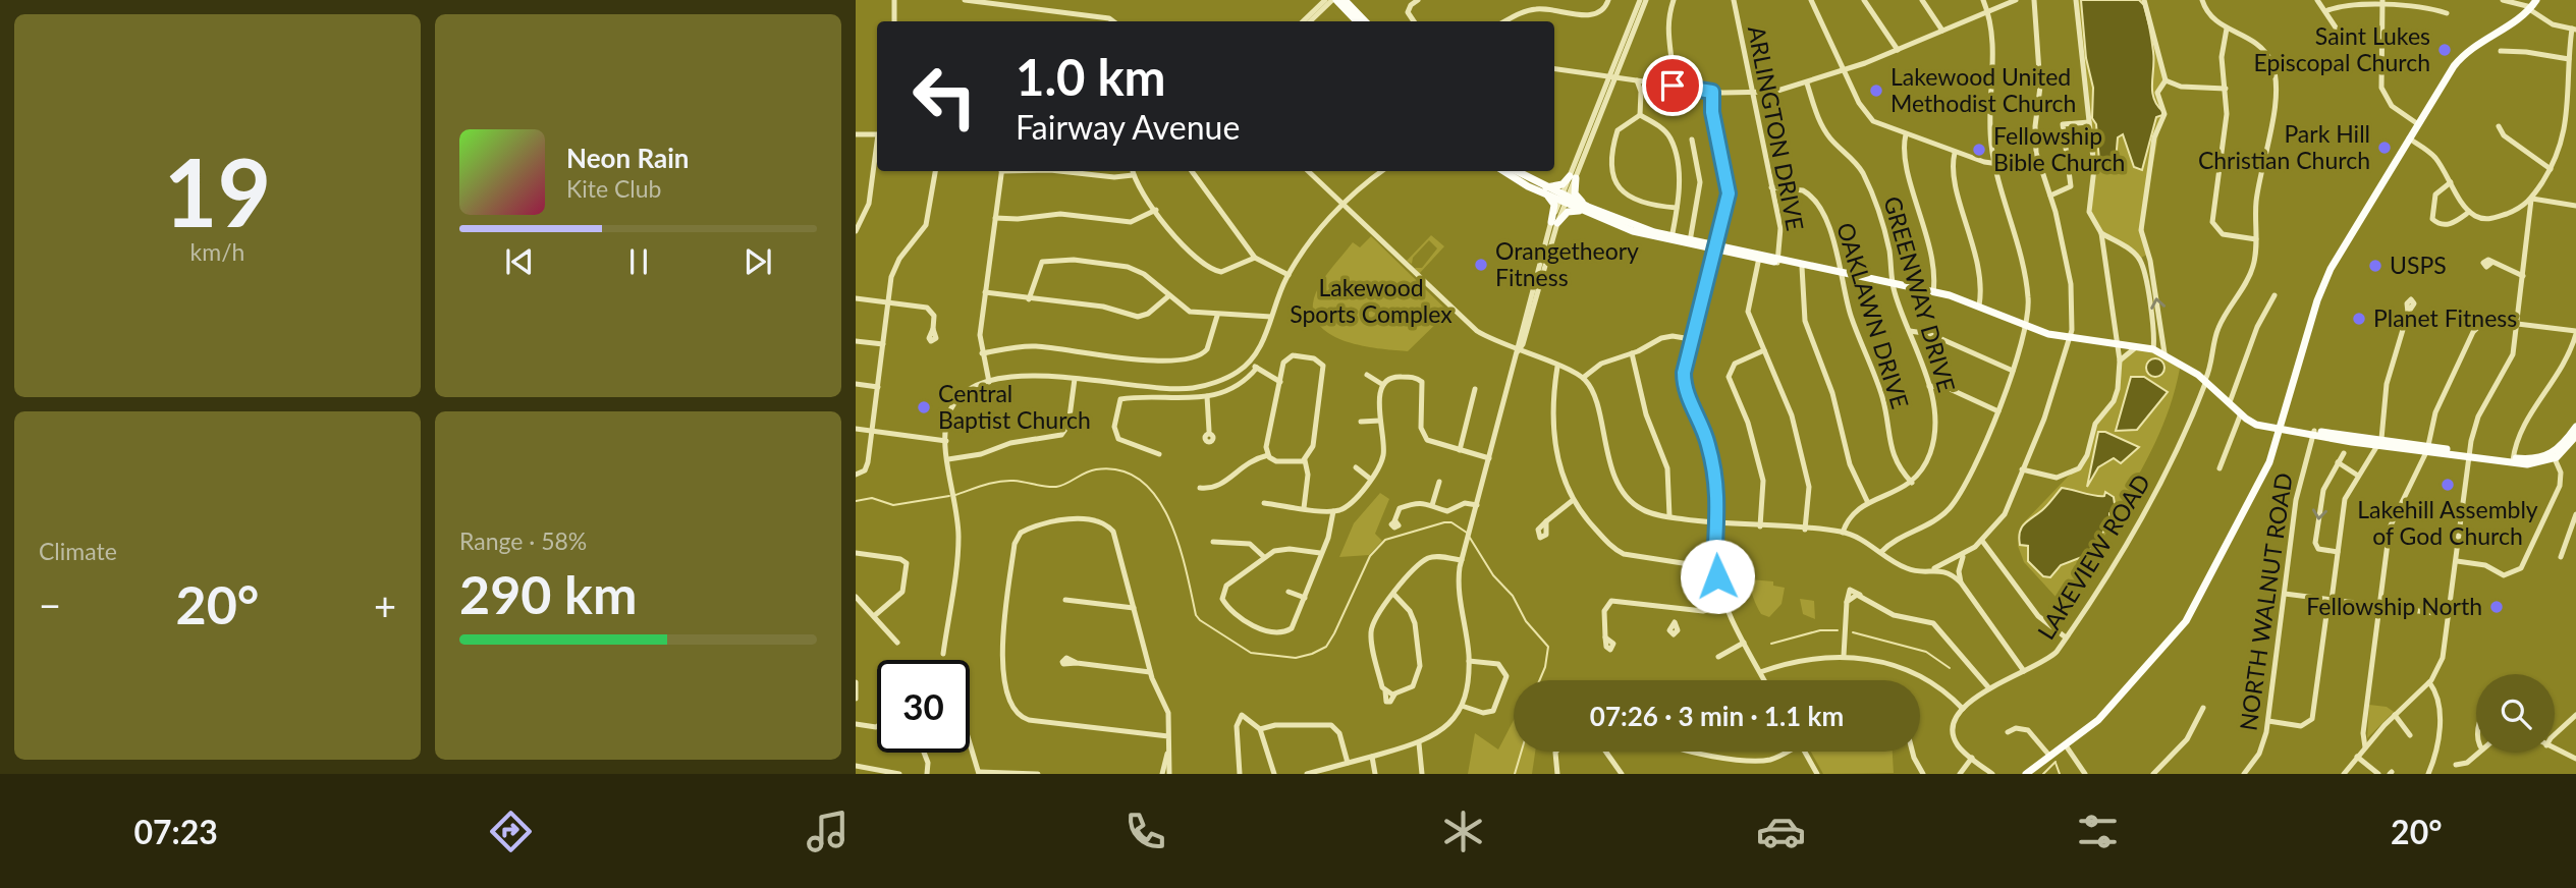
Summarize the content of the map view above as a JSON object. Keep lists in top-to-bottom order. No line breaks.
{"streets":{"street":["ARLINGTON DRIVE","GREENWAY DRIVE","OAKLAWN DRIVE","LAKEVIEW ROAD","NORTH WALNUT ROAD"]},"crossings":[["ARLINGTON DRIVE","OAKLAWN DRIVE"],["GREENWAY DRIVE","OAKLAWN DRIVE"]],"parks":["Lakewood Sports Complex"],"places":["Saint Lukes Episcopal Church","Lakewood United Methodist Church","Park Hill Christian Church","Fellowship Bible Church","Orangetheory Fitness","USPS","Planet Fitness","Central Baptist Church","Lakehill Assembly of God Church","Fellowship North"],"page":{"tile":[["19","km/h"],"Climate",["Range · 58%","290 km"]],"turn":["1.0 km","Fairway Avenue"],"song":["Neon Rain","Kite Club"],"heat":["−","20°","+"],"limit":"30","trip":"07:26 · 3 min · 1.1 km","tabs":["07:23","20°"]}}
